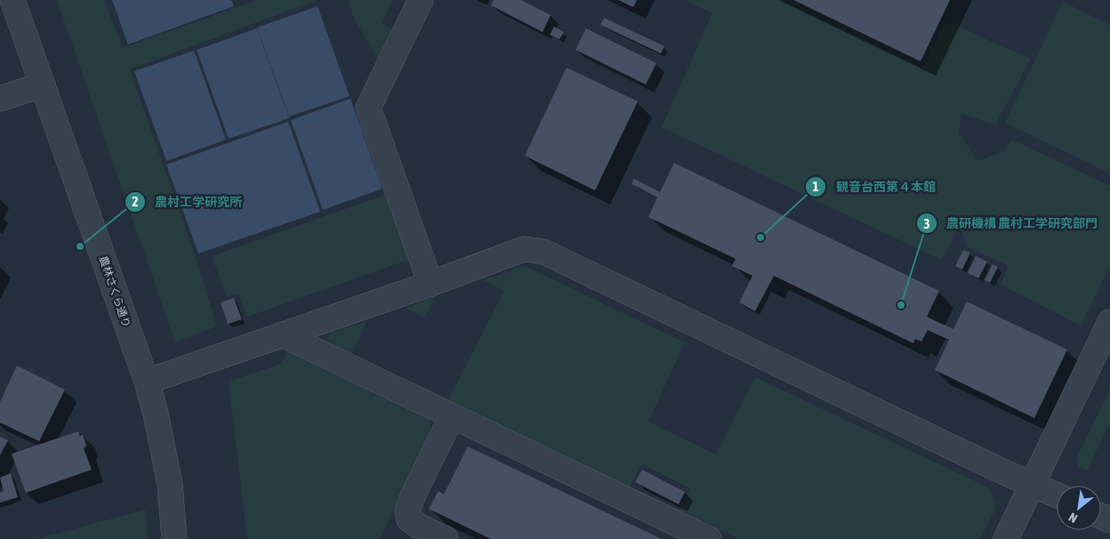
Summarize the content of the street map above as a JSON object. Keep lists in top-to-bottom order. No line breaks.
{"streets":{"street":["農林さくら通り"]},"places":["観音台西第４本館","農村工学研究所","農研機構 農村工学研究部門"],"north":"bottom left"}
